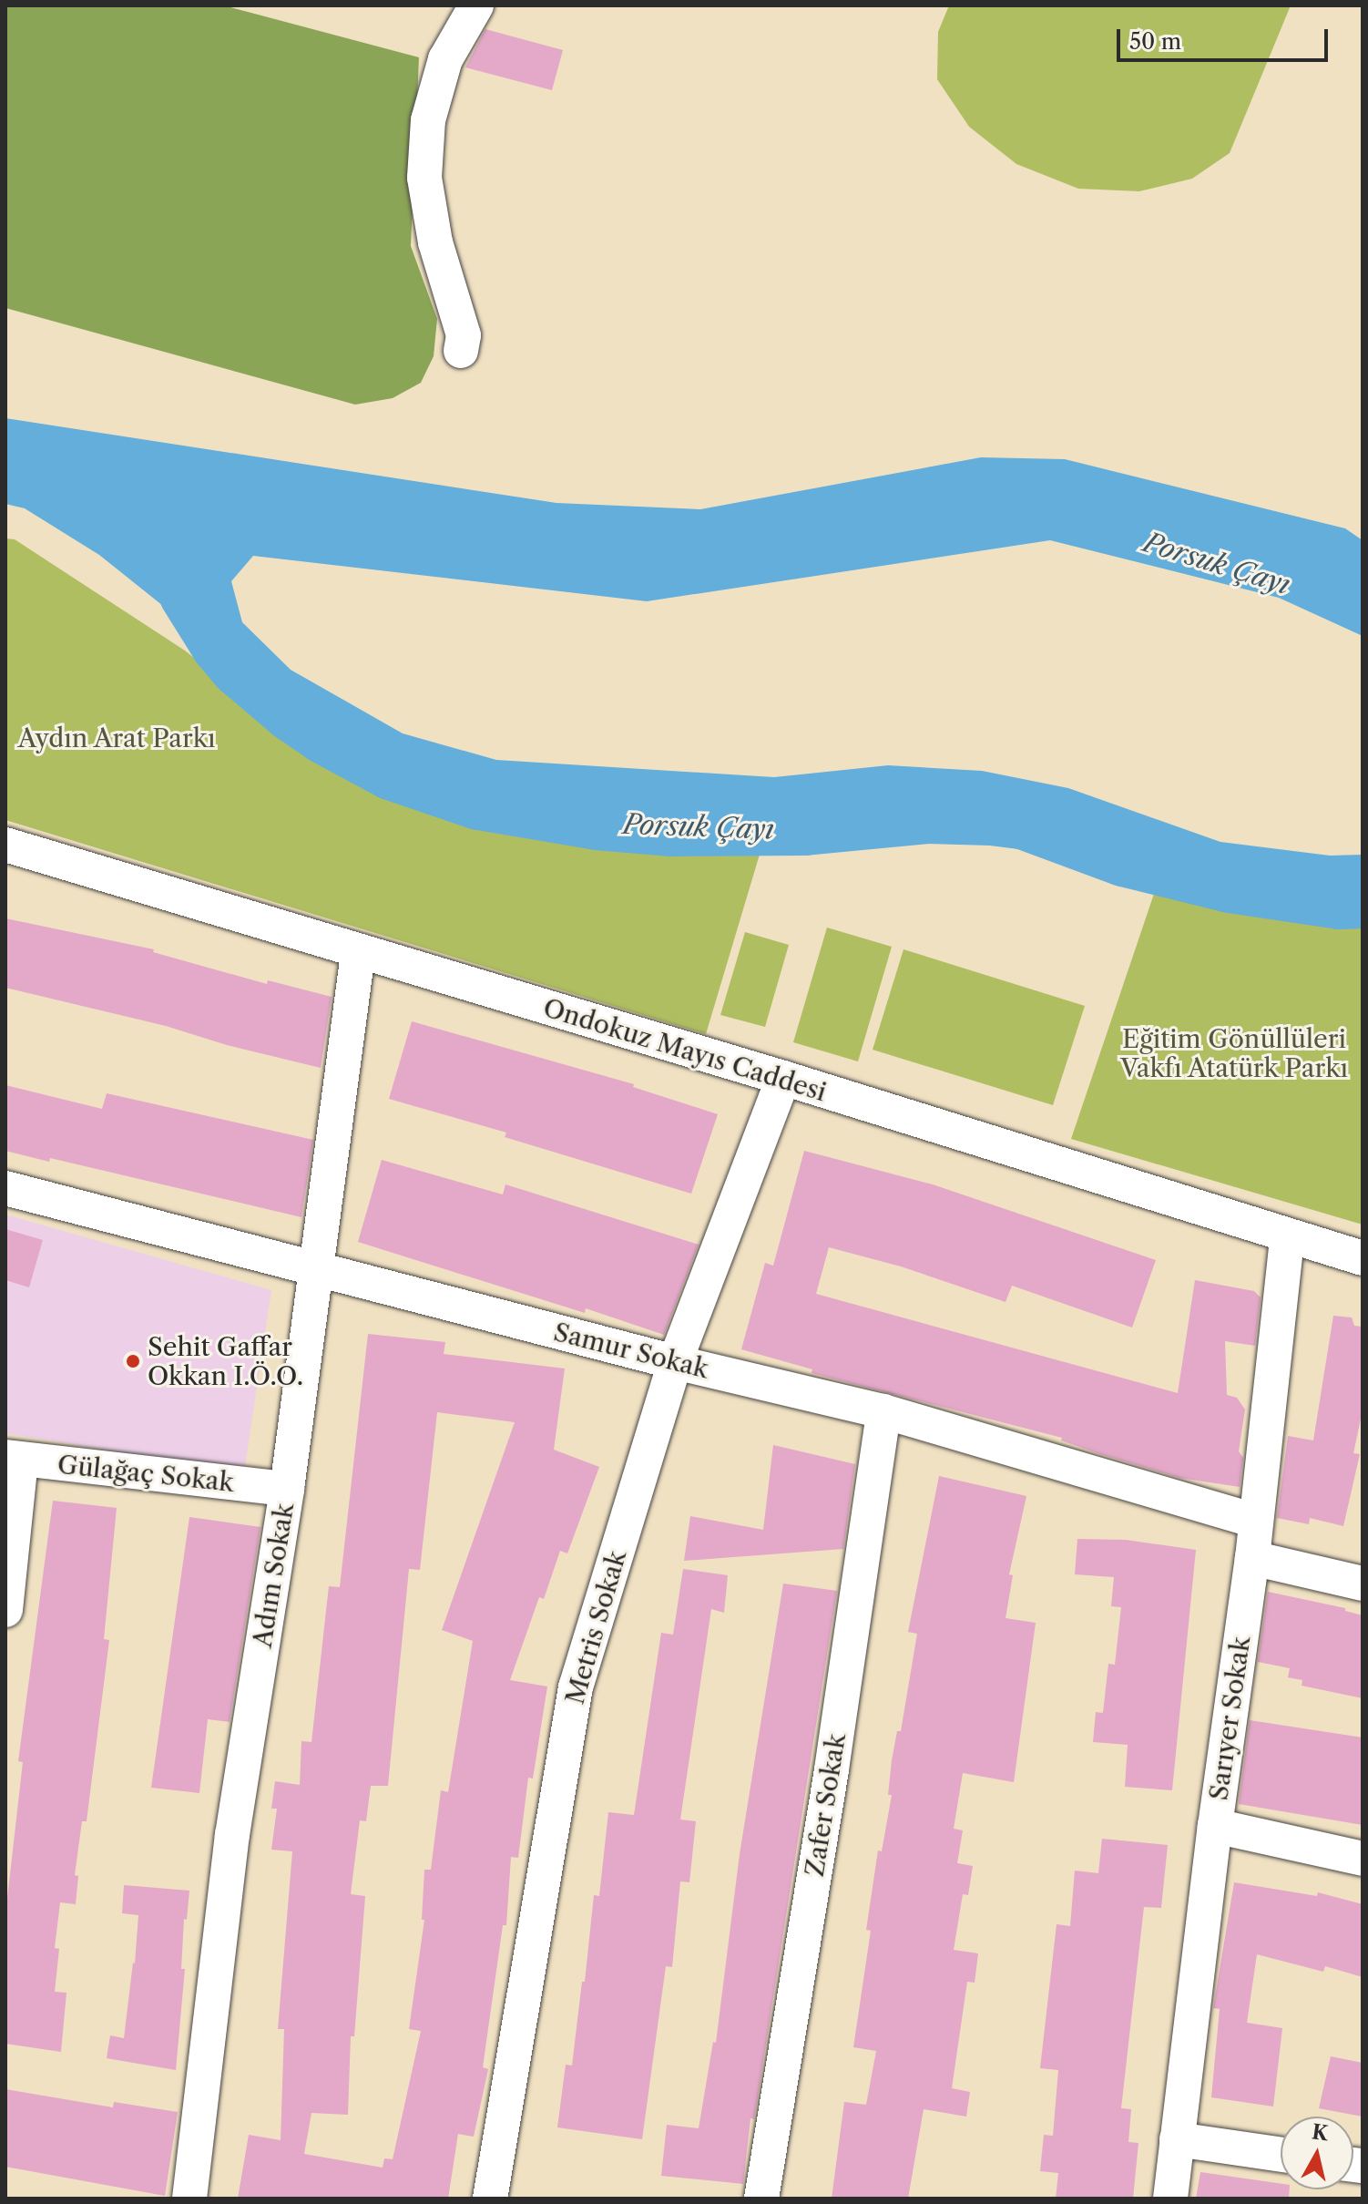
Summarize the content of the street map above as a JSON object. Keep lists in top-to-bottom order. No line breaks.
{"streets":{"street":["Ondokuz Mayıs Caddesi","Samur Sokak","Gülağaç Sokak","Adım Sokak","Metris Sokak","Sarıyer Sokak","Zafer Sokak"]},"crossings":[["Ondokuz Mayıs Caddesi","Adım Sokak"],["Ondokuz Mayıs Caddesi","Metris Sokak"],["Ondokuz Mayıs Caddesi","Sarıyer Sokak"],["Samur Sokak","Adım Sokak"],["Samur Sokak","Metris Sokak"],["Samur Sokak","Sarıyer Sokak"],["Samur Sokak","Zafer Sokak"],["Gülağaç Sokak","Adım Sokak"]],"water":["Porsuk Çayı"],"parks":["Aydın Arat Parkı","Eğitim Gönüllüleri Vakfı Atatürk Parkı"],"places":["Sehit Gaffar Okkan I.Ö.O."],"scale_bar":"50 m","north":"top"}
